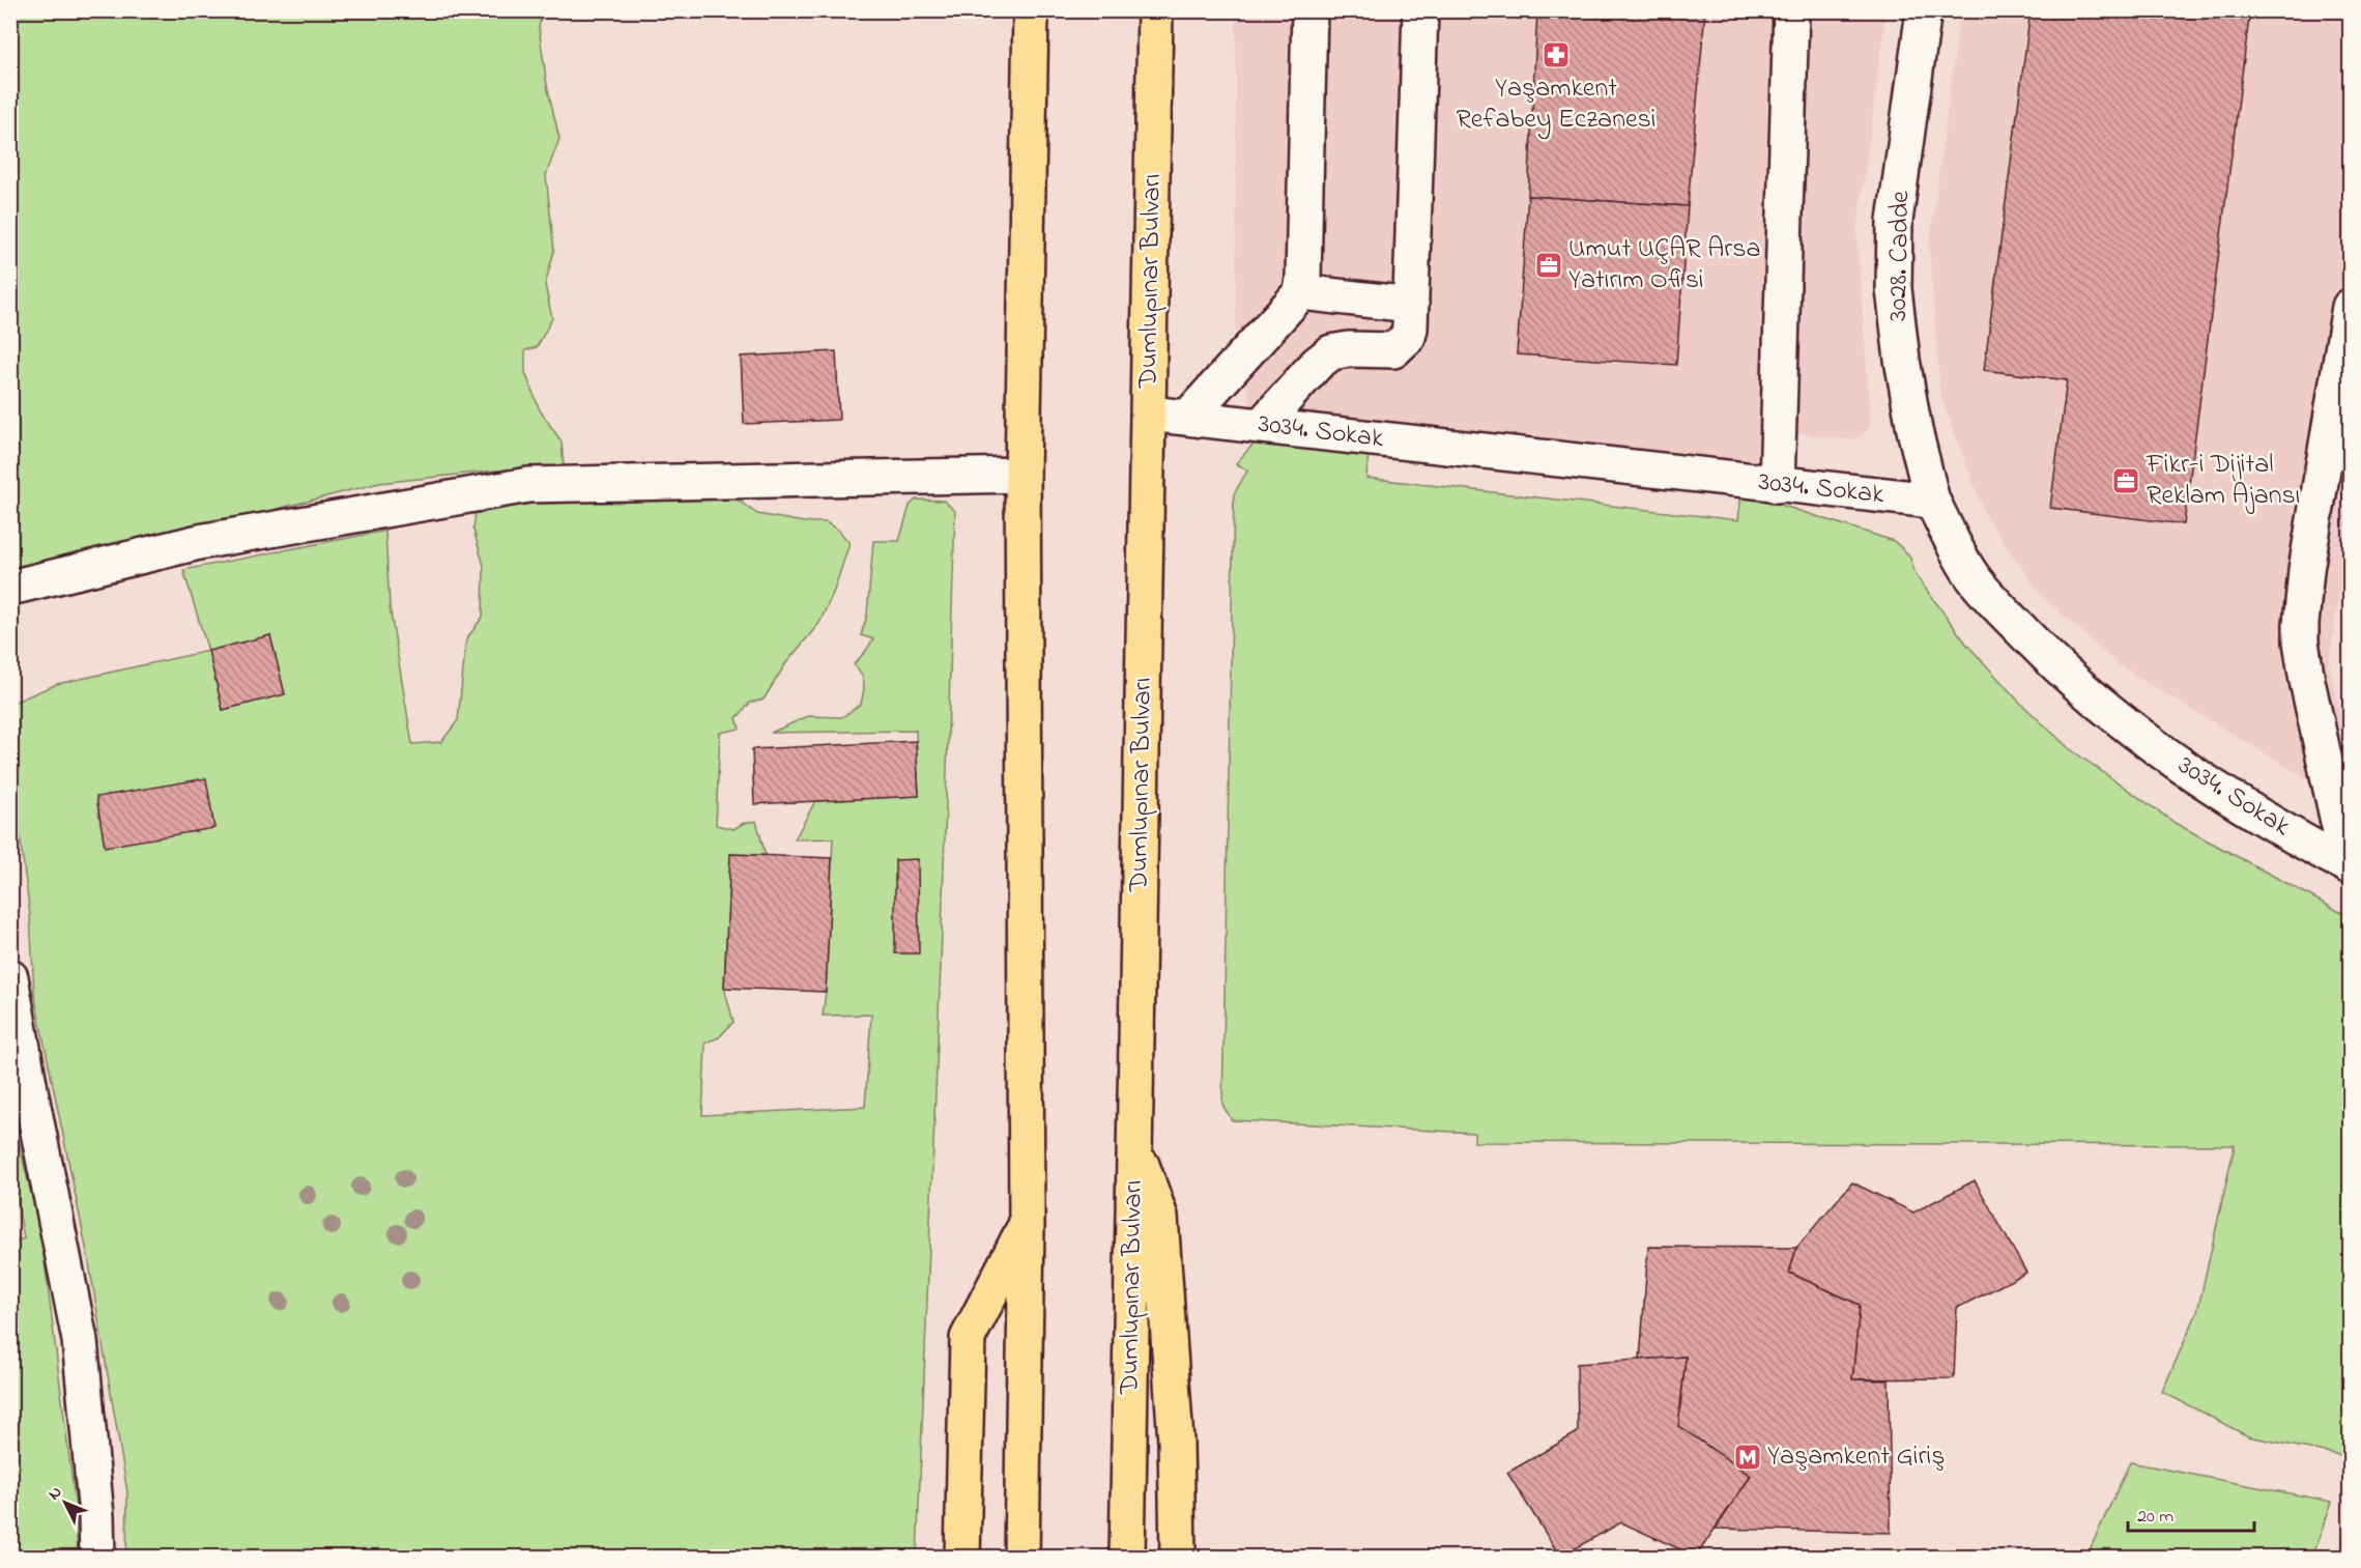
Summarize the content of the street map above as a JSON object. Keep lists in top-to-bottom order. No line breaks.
{"streets":{"highway":["Dumlupınar Bulvarı"],"street":["3028. Cadde","3034. Sokak"]},"crossings":[["3028. Cadde","3034. Sokak"],["Dumlupınar Bulvarı","3034. Sokak"]],"places":{"pharmacy":["Yaşamkent Refabey Eczanesi"],"office":["Umut UÇAR Arsa Yatırım Ofisi","Fikr-i Dijital Reklam Ajansı"],"metro station":["Yaşamkent Giriş"]},"scale_bar":"20 m","north":"top left"}
